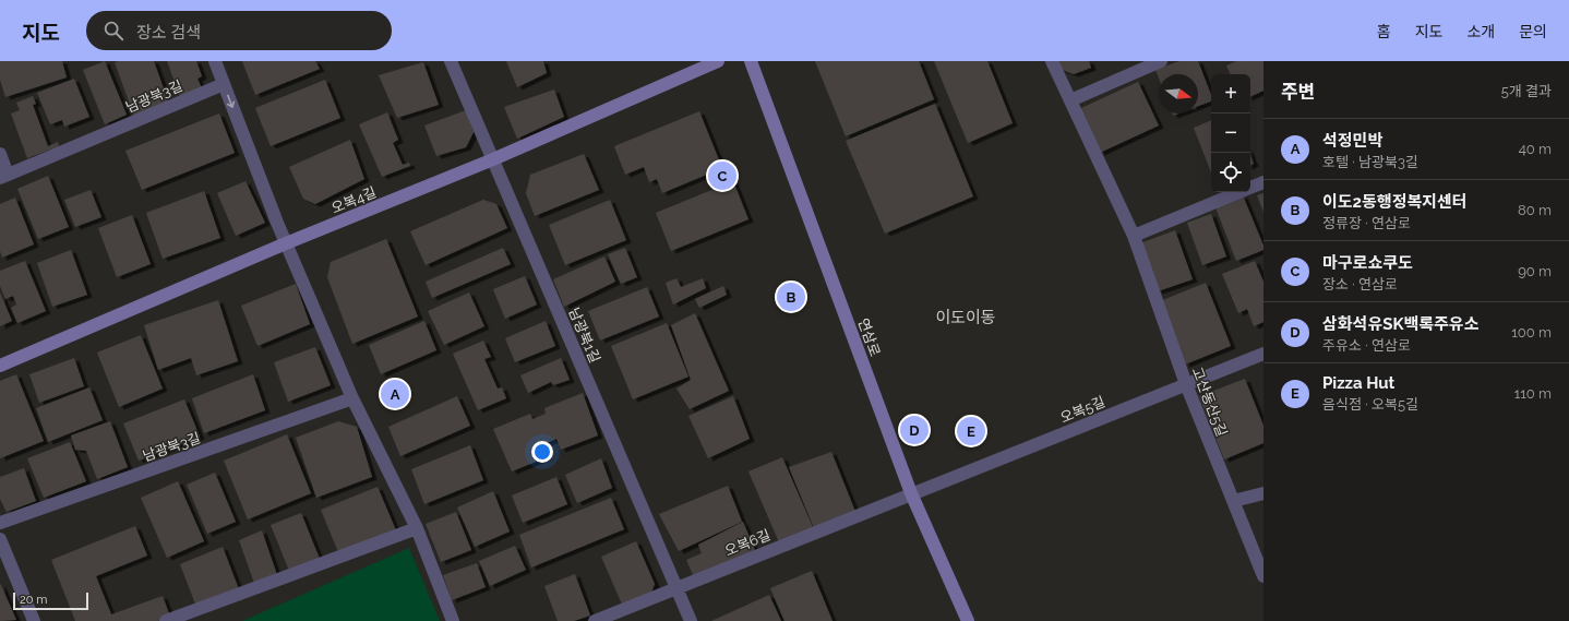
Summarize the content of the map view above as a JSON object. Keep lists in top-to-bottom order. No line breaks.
{"streets":{"street":["남광북3길","오복4길","남광북1길","연삼로","고산동산5길","오복5길","오복6길"]},"crossings":[["오복4길","남광북1길"],["남광북1길","오복6길"],["연삼로","오복5길"],["연삼로","오복6길"],["고산동산5길","오복5길"],["오복5길","오복6길"]],"districts":["이도이동"],"scale_bar":"20 m","north":"right","page":{"header":"지도","search":"장소 검색","nav":["홈","지도","소개","문의"],"heading":["주변","5개 결과"],"map_buttons":["+","−"],"list":[{"mark":"A","name":"석정민박","note":"호텔 · 남광북3길","value":"40 m"},{"mark":"B","name":"이도2동행정복지센터","note":"정류장 · 연삼로","value":"80 m"},{"mark":"C","name":"마구로쇼쿠도","note":"장소 · 연삼로","value":"90 m"},{"mark":"D","name":"삼화석유SK백록주유소","note":"주유소 · 연삼로","value":"100 m"},{"mark":"E","name":"Pizza Hut","note":"음식점 · 오복5길","value":"110 m"}],"pins":["C","B","A","D","E"],"scale":"20 m"}}
